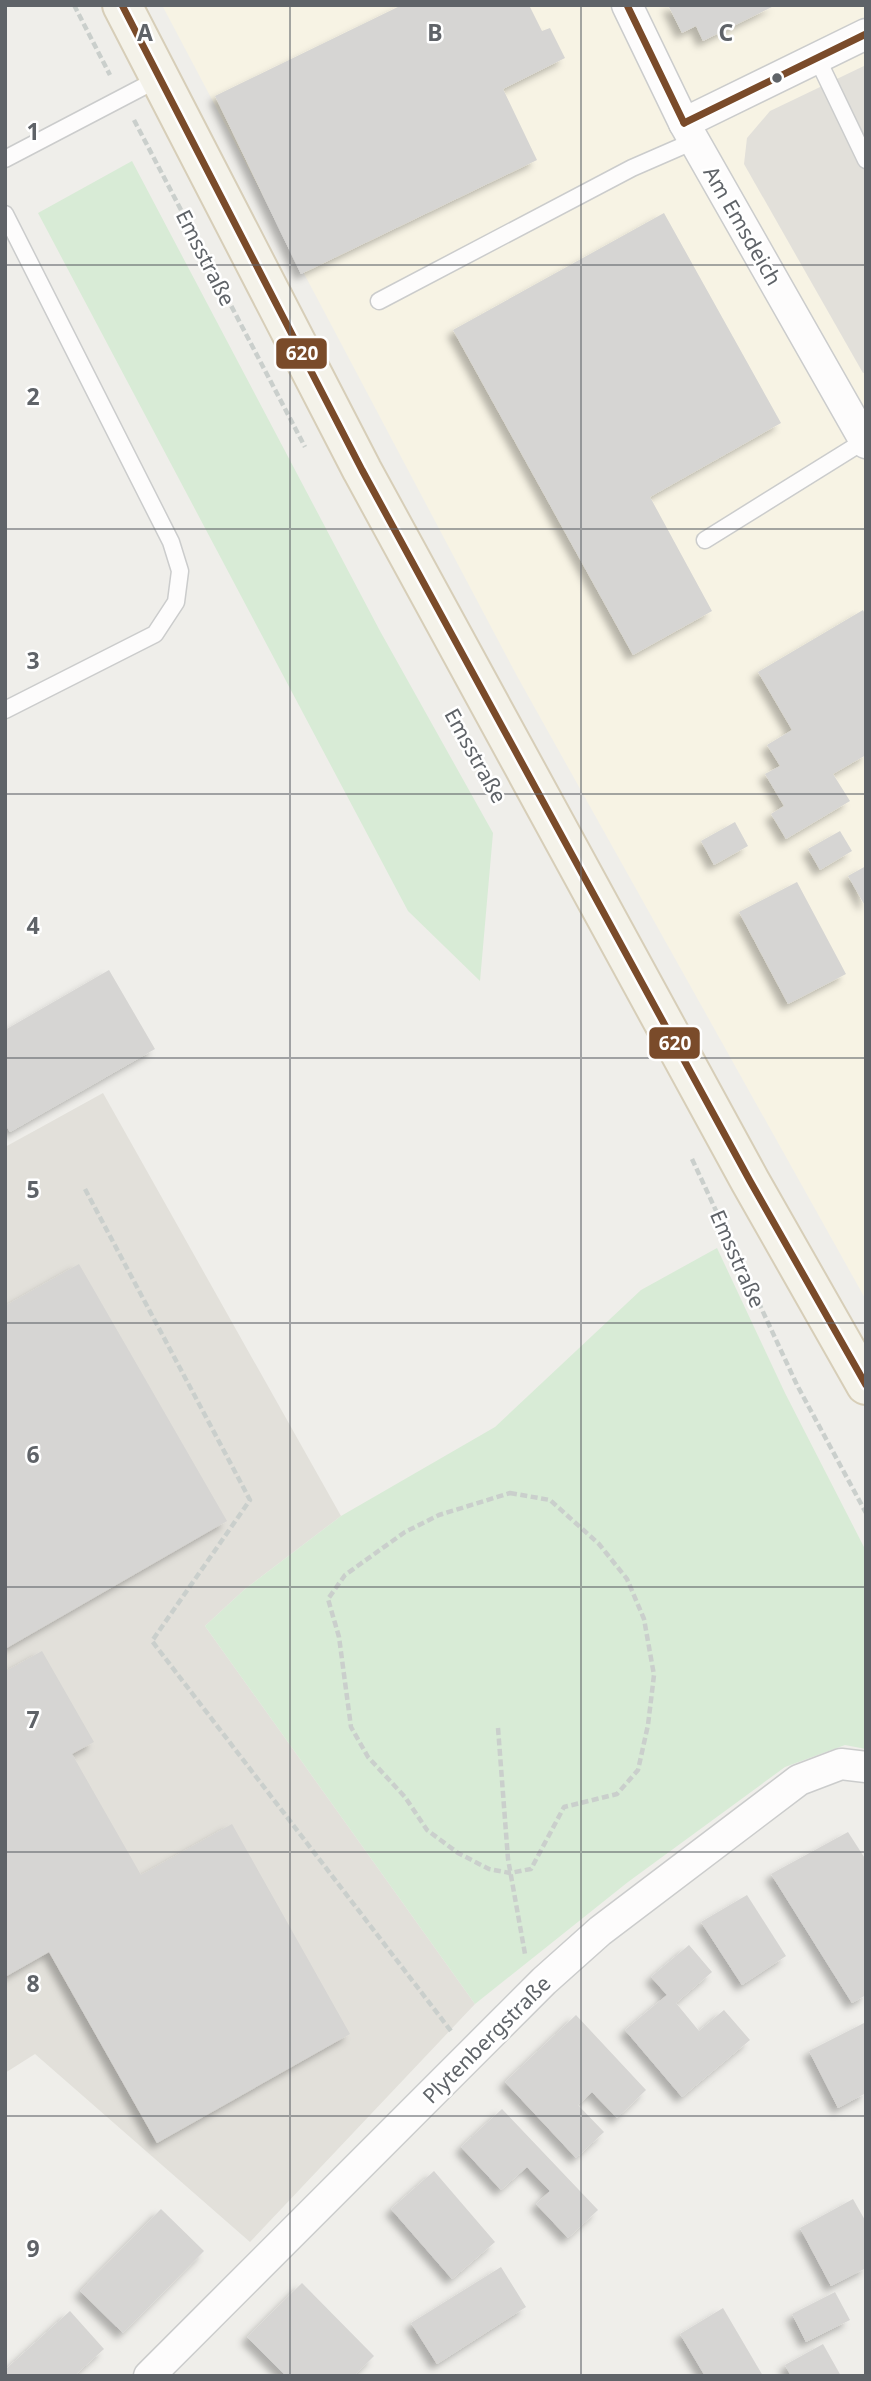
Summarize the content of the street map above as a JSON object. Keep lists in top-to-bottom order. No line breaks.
{"streets":{"main road":["Emsstraße"],"street":["Am Emsdeich","Plytenbergstraße"]},"lines":["transit line 620"],"grid":{"columns":["A","B","C"],"rows":["1","2","3","4","5","6","7","8","9"]}}
